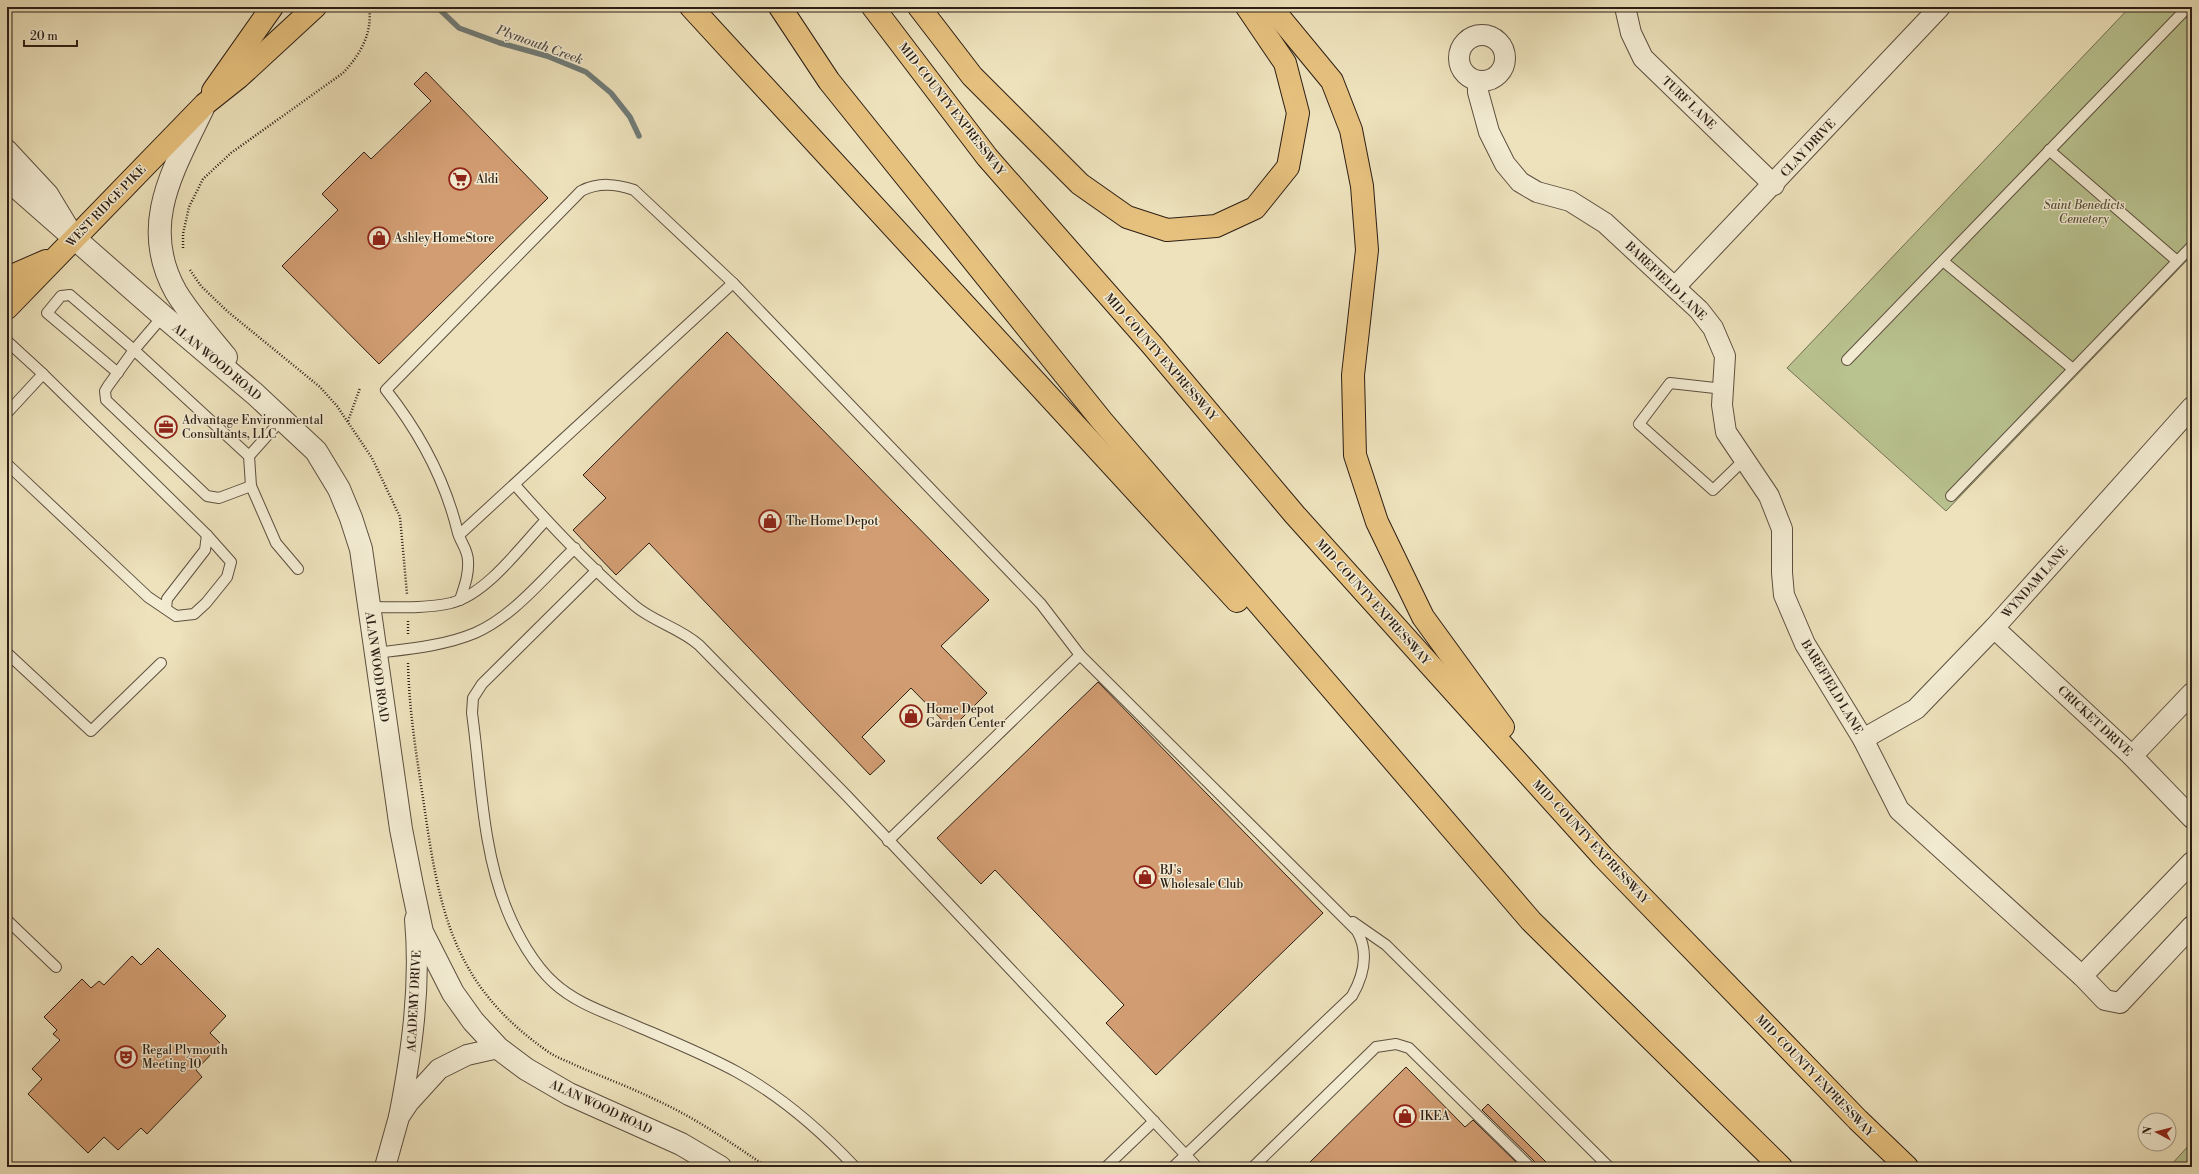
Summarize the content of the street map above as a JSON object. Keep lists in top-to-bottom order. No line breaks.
{"streets":{"main road":["MID-COUNTY EXPRESSWAY","WEST RIDGE PIKE"],"street":["TURF LANE","CLAY DRIVE","BAREFIELD LANE","ALAN WOOD ROAD","WYNDAM LANE","CRICKET DRIVE","ACADEMY DRIVE"]},"crossings":[["TURF LANE","CLAY DRIVE"],["CLAY DRIVE","BAREFIELD LANE"],["WEST RIDGE PIKE","ALAN WOOD ROAD"],["BAREFIELD LANE","WYNDAM LANE"],["ALAN WOOD ROAD","ACADEMY DRIVE"],["WYNDAM LANE","CRICKET DRIVE"]],"water":["Plymouth Creek"],"parks":["Saint Benedicts Cemetery"],"places":{"supermarket":["Aldi"],"shop":["Ashley HomeStore","The Home Depot","Home Depot Garden Center","BJ's Wholesale Club","IKEA"],"office":["Advantage Environmental Consultants, LLC"],"theatre":["Regal Plymouth Meeting 10"]},"scale_bar":"20 m","north":"left"}
